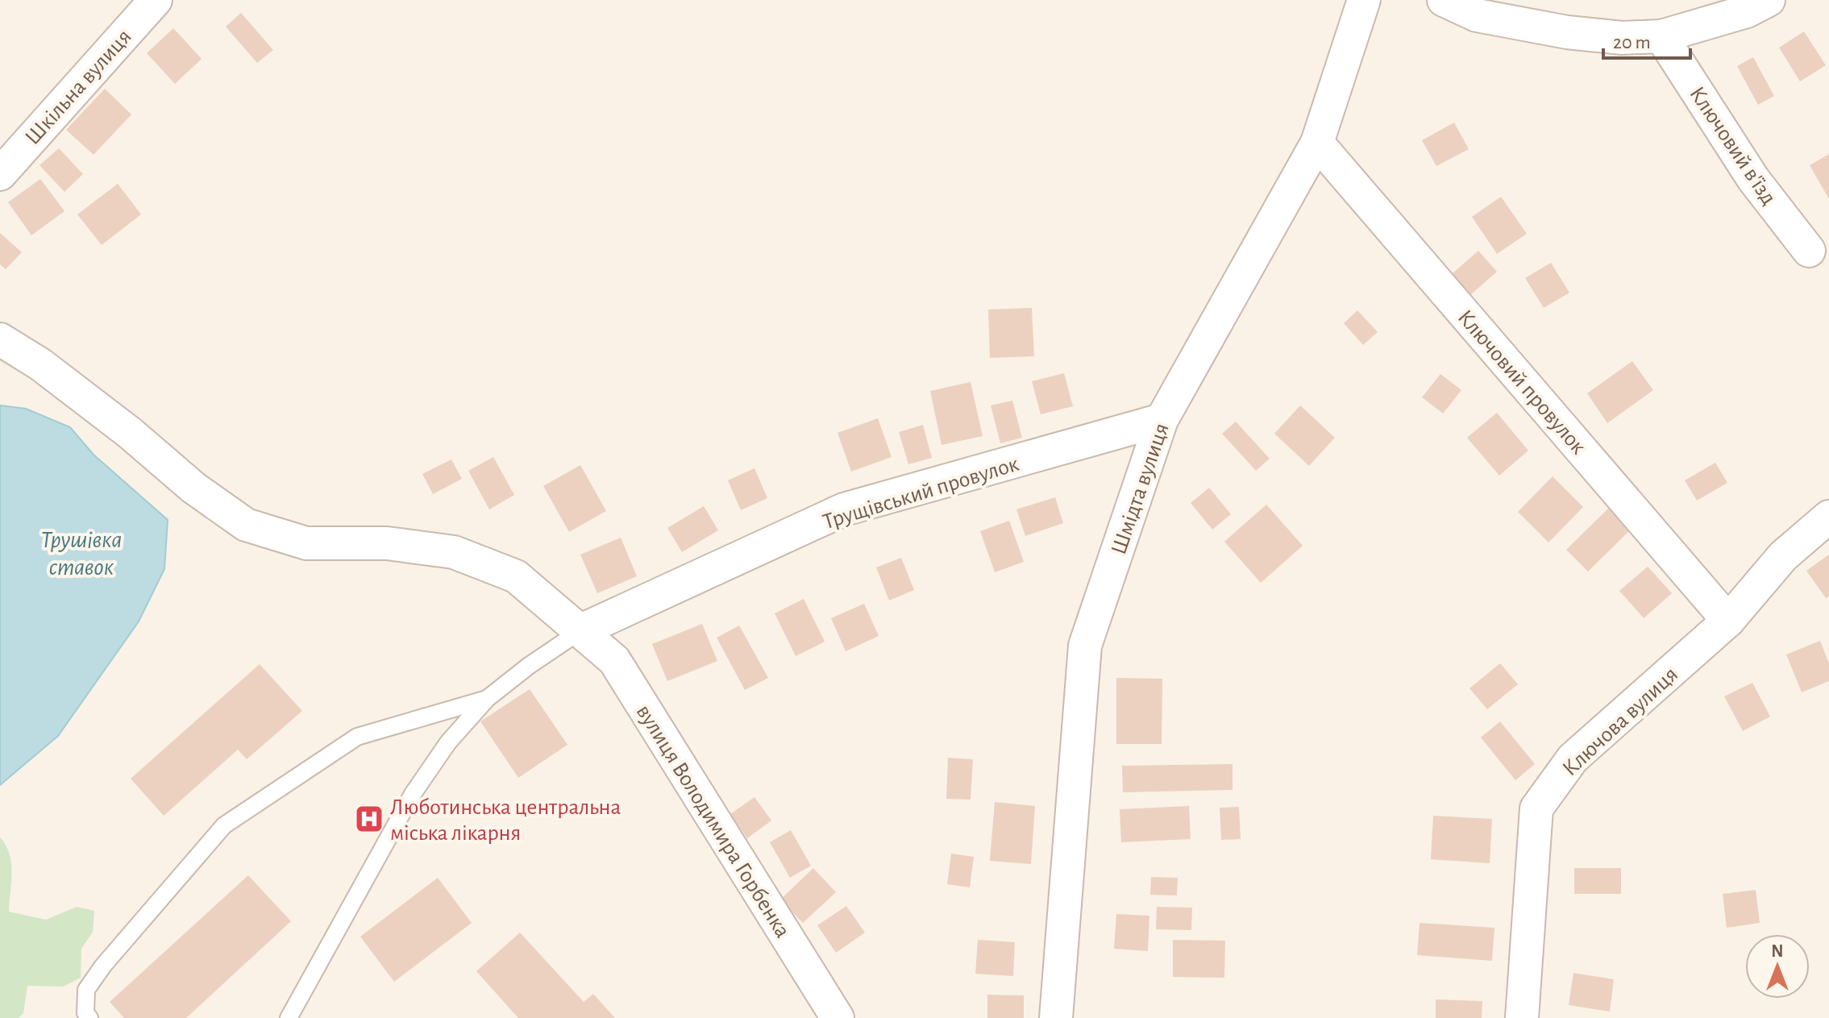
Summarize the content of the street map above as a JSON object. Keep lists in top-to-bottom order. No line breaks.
{"streets":{"street":["Шкільна вулиця","Ключовий в'їзд","Ключовий провулок","Шмідта вулиця","Трущівський провулок","Ключова вулиця","вулиця Володимира Горбенка"]},"crossings":[["Ключовий провулок","Шмідта вулиця"],["Ключовий провулок","Ключова вулиця"],["Шмідта вулиця","Трущівський провулок"],["Трущівський провулок","вулиця Володимира Горбенка"]],"water":["Трушівка ставок"],"places":{"hospital":["Люботинська центральна міська лікарня"]},"scale_bar":"20 m","north":"top"}
